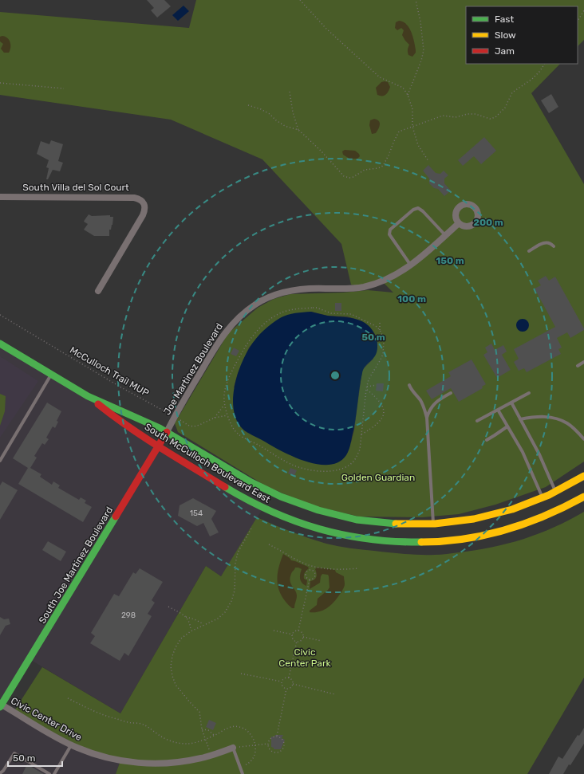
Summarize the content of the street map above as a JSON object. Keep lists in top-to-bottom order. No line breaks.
{"streets":{"main road":["South McCulloch Boulevard East","South Joe Martinez Boulevard"],"street":["South Villa del Sol Court","Joe Martinez Boulevard","Civic Center Drive"],"path":["McCulloch Trail MUP"]},"crossings":[["Joe Martinez Boulevard","McCulloch Trail MUP"],["Joe Martinez Boulevard","South McCulloch Boulevard East"],["Joe Martinez Boulevard","South Joe Martinez Boulevard"],["South McCulloch Boulevard East","South Joe Martinez Boulevard"],["South Joe Martinez Boulevard","Civic Center Drive"]],"parks":["Golden Guardian","Civic Center Park"],"house_numbers":["154","298"],"legend":["Fast","Slow","Jam"],"scale_bar":"50 m","rings":["200 m","150 m","100 m","50 m"]}
